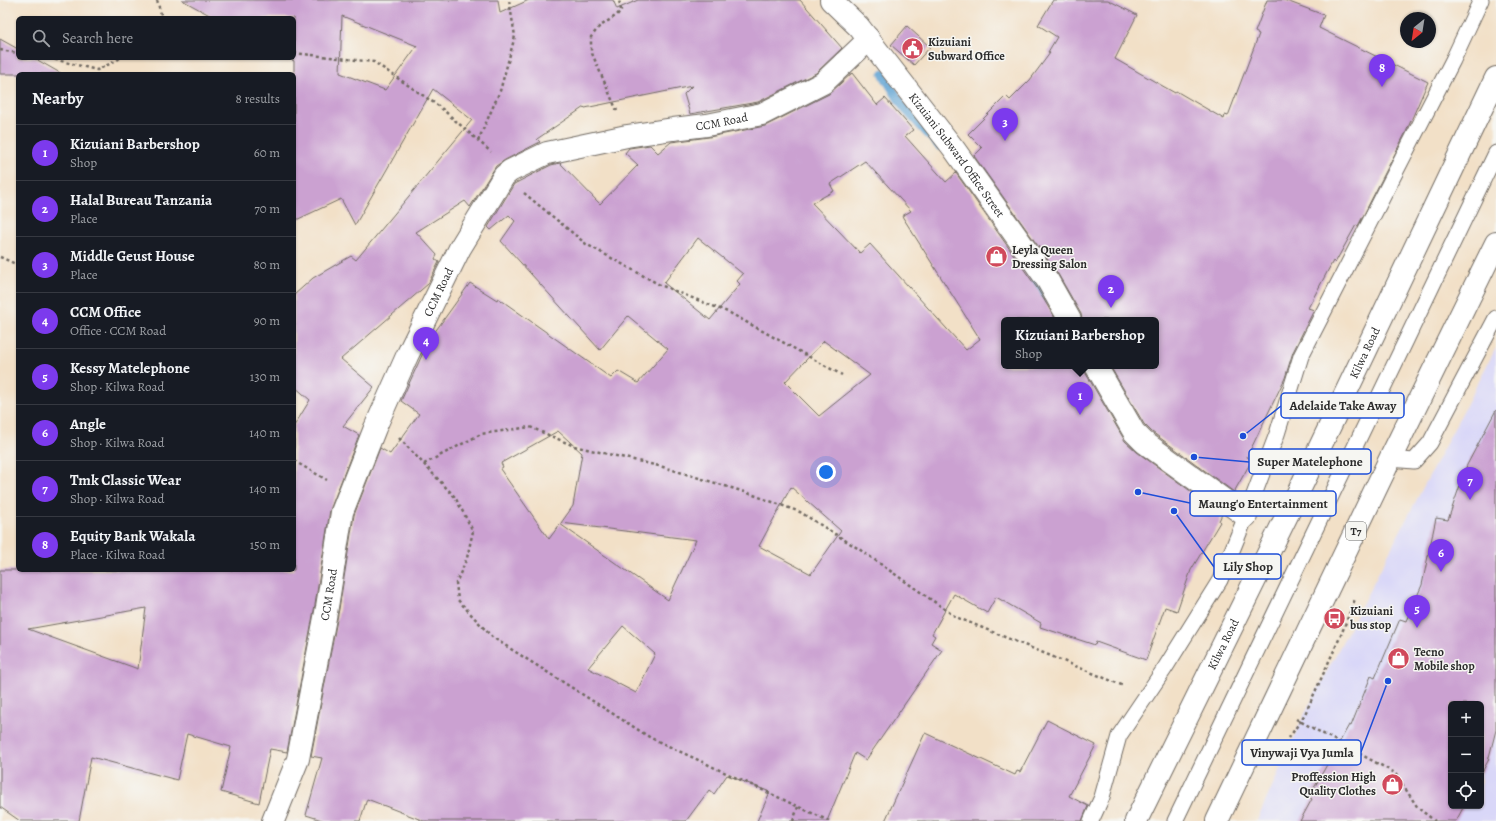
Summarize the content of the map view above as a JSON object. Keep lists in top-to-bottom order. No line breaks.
{"streets":{"main road":["CCM Road","Kizuiani Subward Office Street","Kilwa Road","T7"]},"crossings":[["CCM Road","Kizuiani Subward Office Street"]],"places":{"public building":["Kizuiani Subward Office"],"shop":["Leyla Queen Dressing Salon","Tecno Mobile shop","Proffession High Quality Clothes"],"other":["Adelaide Take Away","Super Matelephone","Maung'o Entertainment","Lily Shop","Vinywaji Vya Jumla"],"bus stop":["Kizuiani bus stop"]},"north":"bottom left","page":{"search":"Search here","pins":["8","3","2","4","1","7","6","5"],"heading":["Nearby","8 results"],"list":[{"mark":"1","name":"Kizuiani Barbershop","note":"Shop","value":"60 m"},{"mark":"2","name":"Halal Bureau Tanzania","note":"Place","value":"70 m"},{"mark":"3","name":"Middle Geust House","note":"Place","value":"80 m"},{"mark":"4","name":"CCM Office","note":"Office · CCM Road","value":"90 m"},{"mark":"5","name":"Kessy Matelephone","note":"Shop · Kilwa Road","value":"130 m"},{"mark":"6","name":"Angle","note":"Shop · Kilwa Road","value":"140 m"},{"mark":"7","name":"Tmk Classic Wear","note":"Shop · Kilwa Road","value":"140 m"},{"mark":"8","name":"Equity Bank Wakala","note":"Place · Kilwa Road","value":"150 m"}],"popup":["Kizuiani Barbershop","Shop"],"map_buttons":["+","−"]}}
